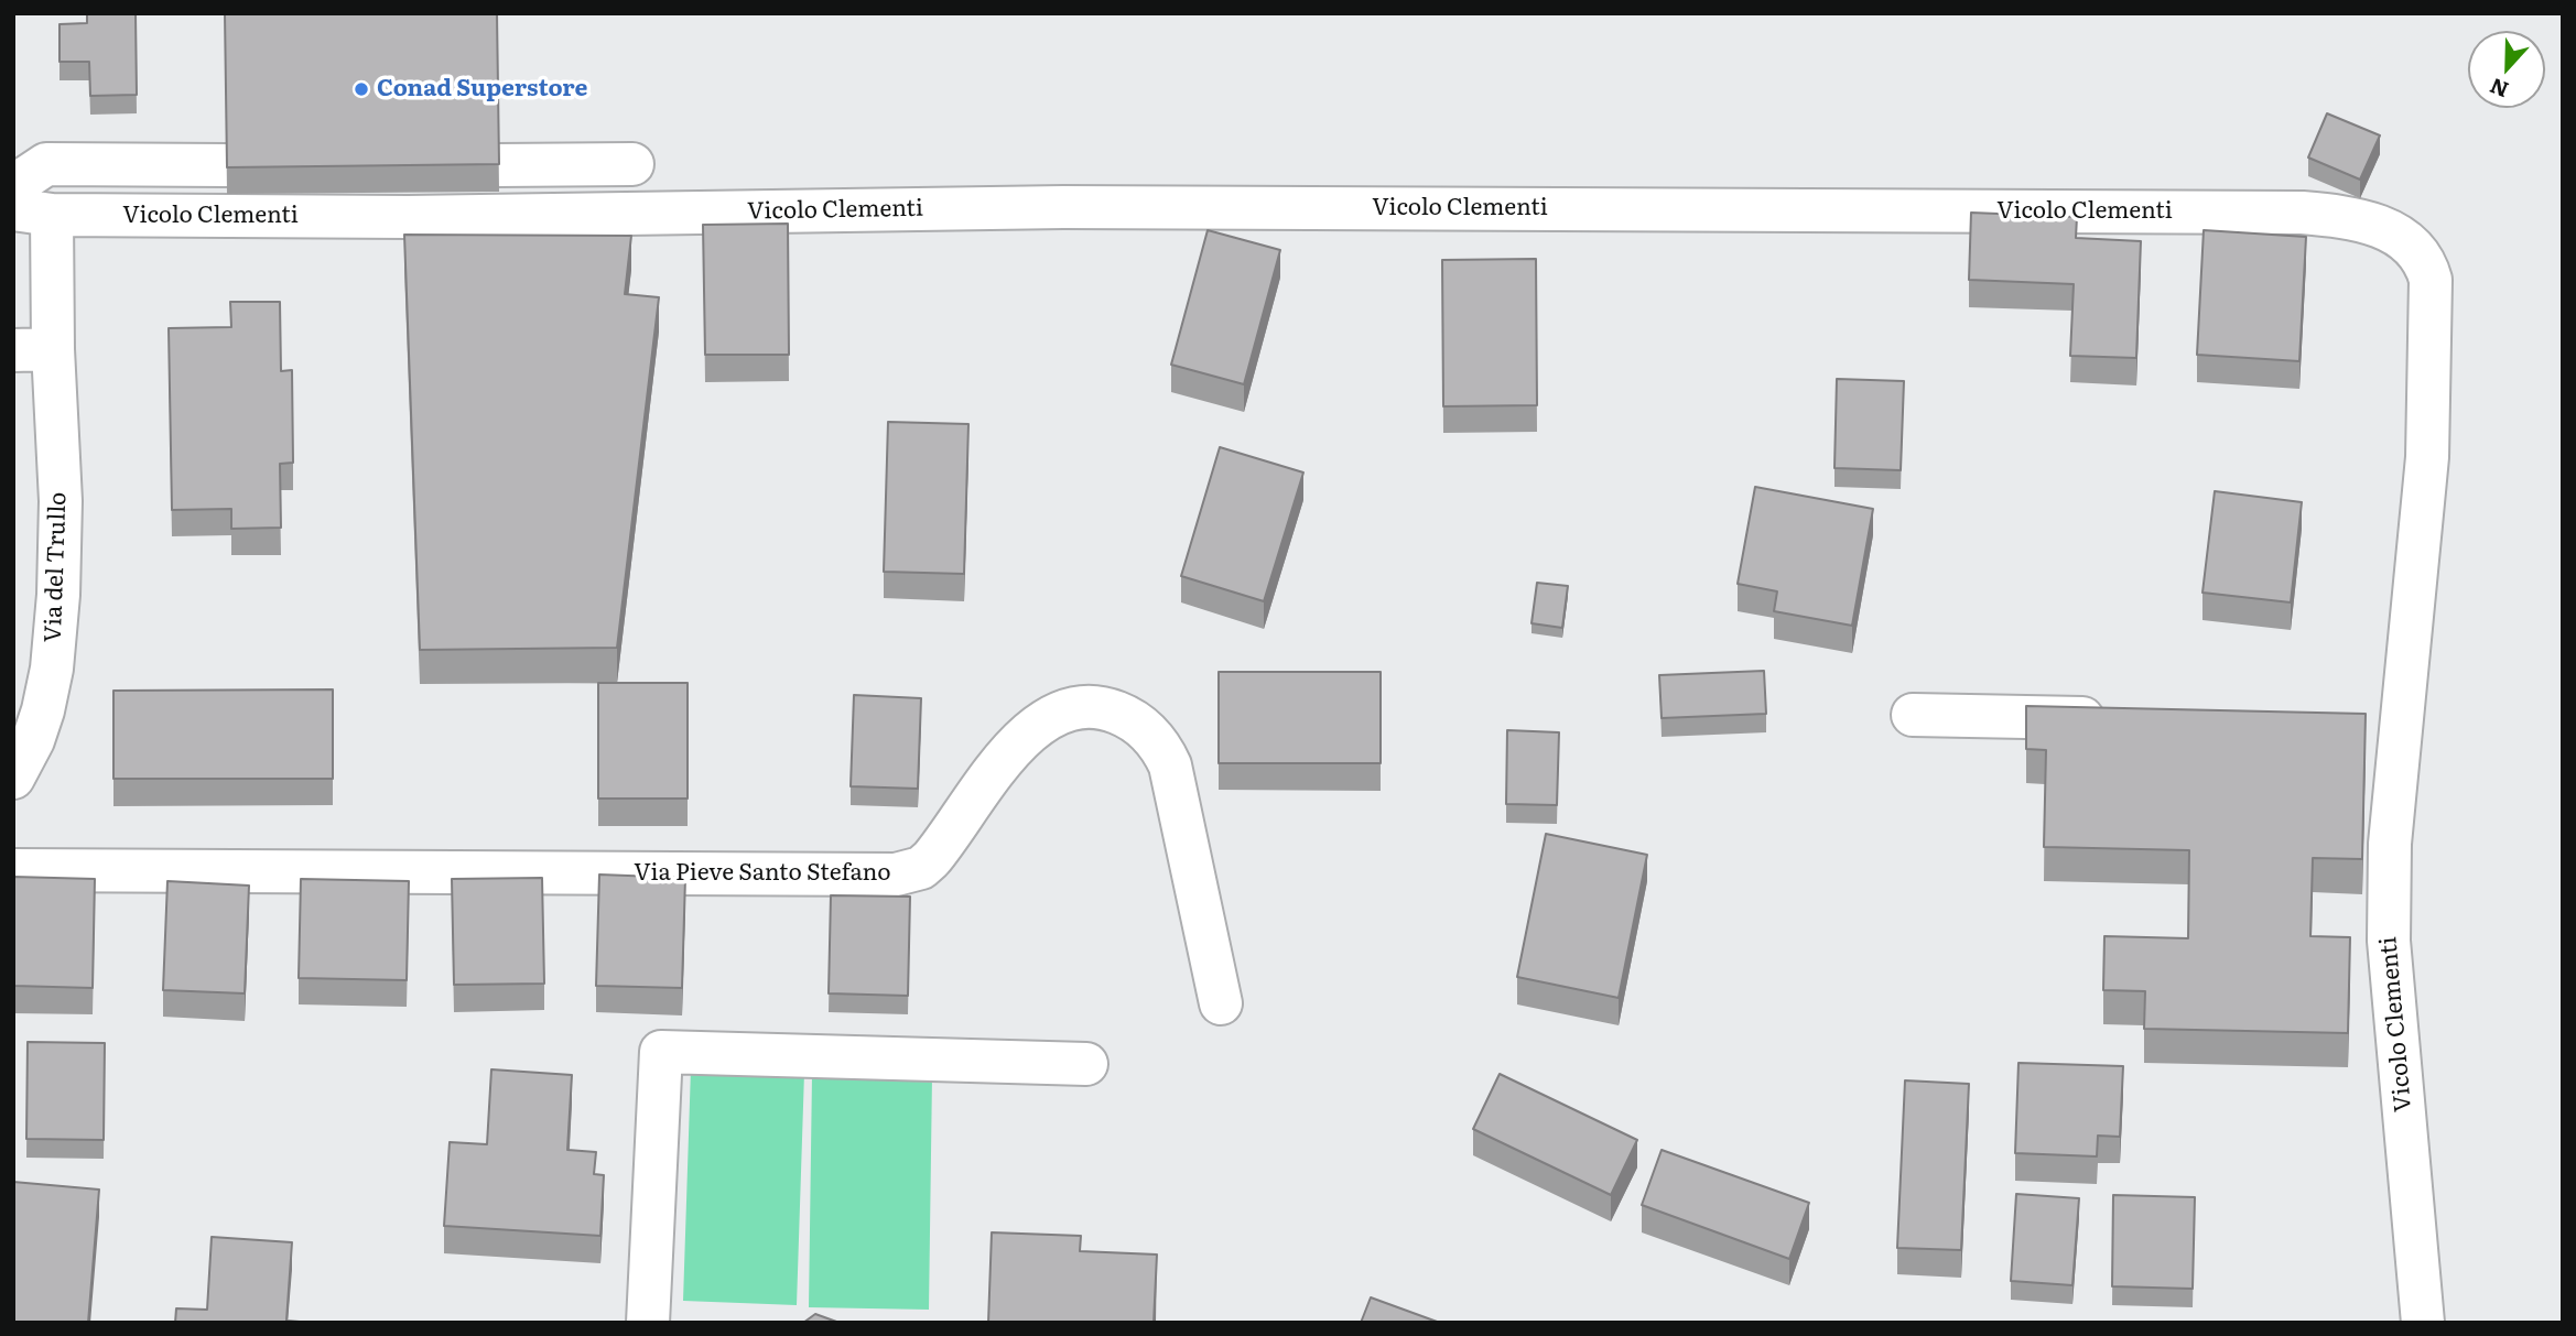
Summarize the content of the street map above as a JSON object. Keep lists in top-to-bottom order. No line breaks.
{"streets":{"street":["Vicolo Clementi","Via del Trullo","Via Pieve Santo Stefano"]},"crossings":[["Vicolo Clementi","Via del Trullo"]],"places":["Conad Superstore"],"north":"bottom"}
